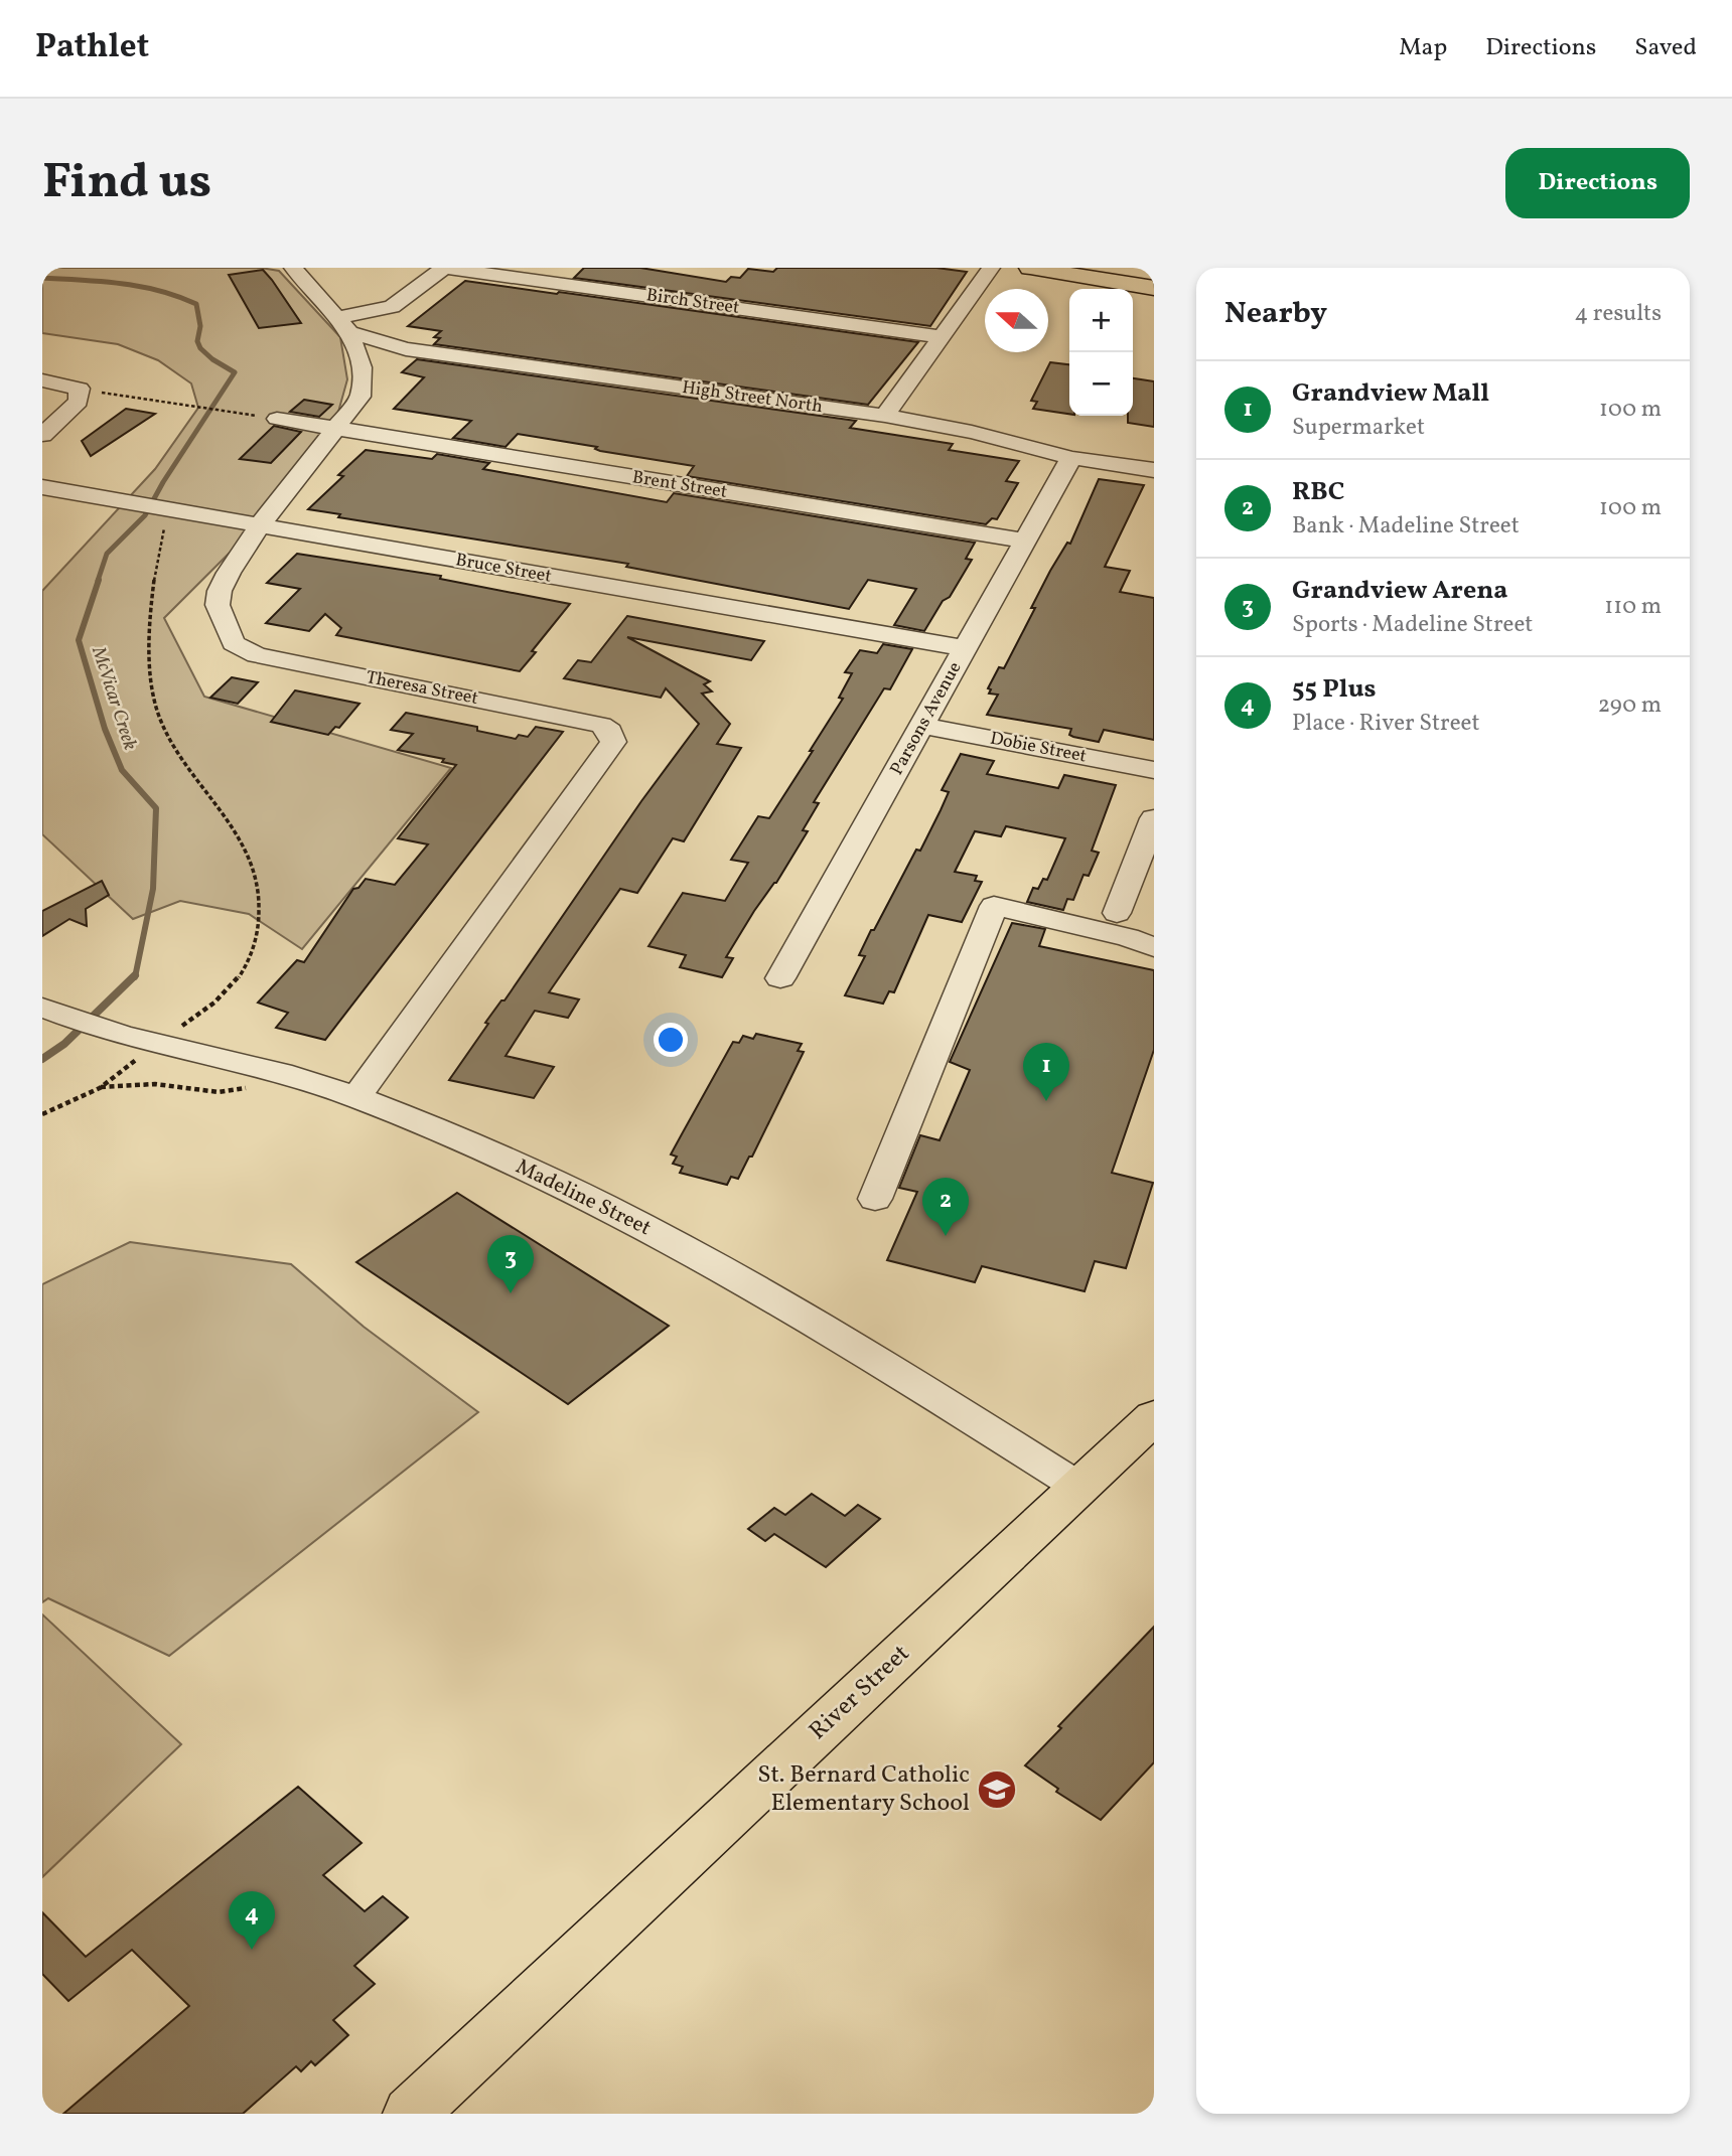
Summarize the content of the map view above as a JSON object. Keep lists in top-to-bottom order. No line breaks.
{"streets":{"main road":["River Street"],"street":["Birch Street","High Street North","Brent Street","Bruce Street","Theresa Street","Parsons Avenue","Dobie Street","Madeline Street"]},"crossings":[["High Street North","Theresa Street"],["High Street North","Parsons Avenue"],["Brent Street","Theresa Street"],["Brent Street","Parsons Avenue"],["Bruce Street","Theresa Street"],["Bruce Street","Parsons Avenue"],["Theresa Street","Madeline Street"],["Parsons Avenue","Dobie Street"],["Madeline Street","River Street"]],"water":["McVicar Creek"],"places":{"school or university":["St. Bernard Catholic Elementary School"]},"north":"left","page":{"header":"Pathlet","nav":["Map","Directions","Saved"],"buttons":"Directions","title":"Find us","heading":["Nearby","4 results"],"map_buttons":["+","−"],"list":[{"mark":"1","name":"Grandview Mall","note":"Supermarket","value":"100 m"},{"mark":"2","name":"RBC","note":"Bank · Madeline Street","value":"100 m"},{"mark":"3","name":"Grandview Arena","note":"Sports · Madeline Street","value":"110 m"},{"mark":"4","name":"55 Plus","note":"Place · River Street","value":"290 m"}],"pins":["1","2","3","4"]}}
